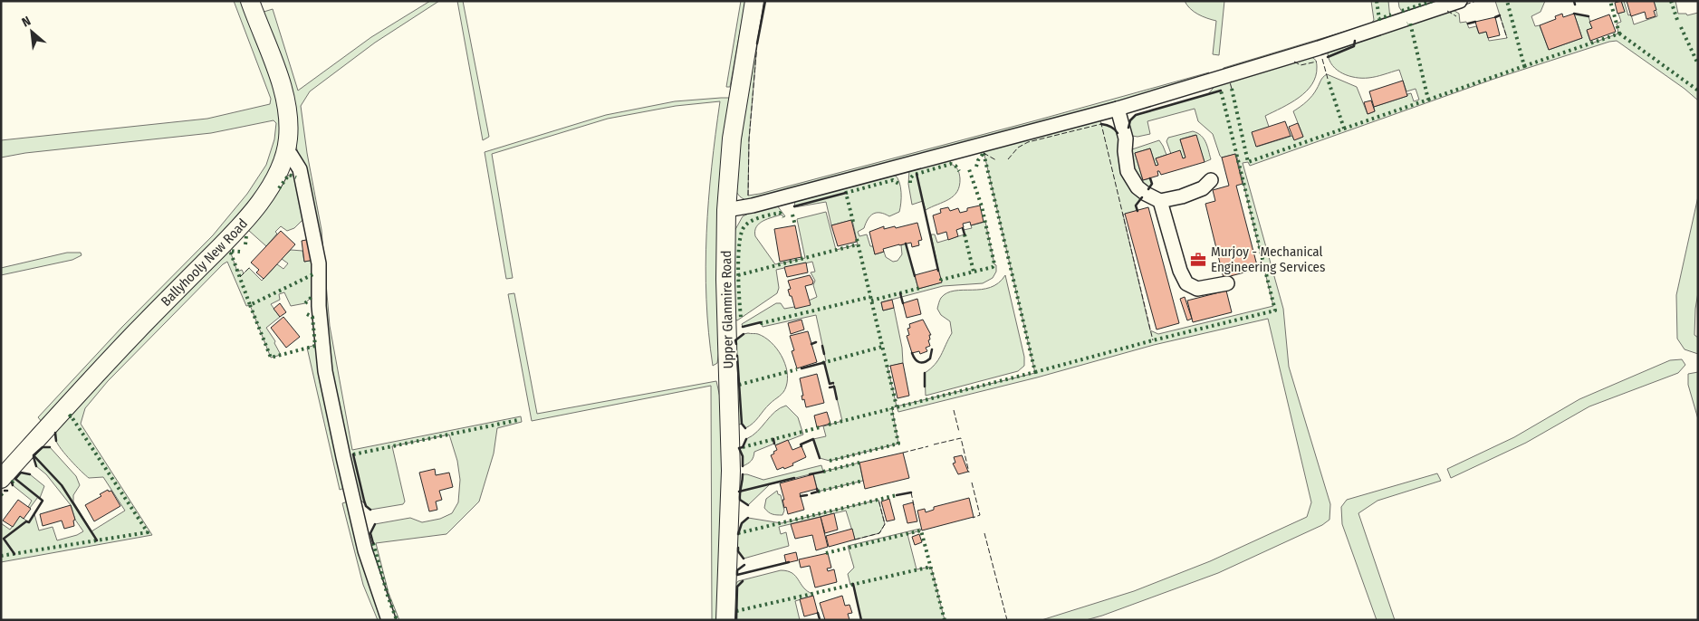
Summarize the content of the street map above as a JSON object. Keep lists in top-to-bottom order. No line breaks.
{"streets":{"main road":["Ballyhooly New Road","Upper Glanmire Road"]},"places":{"office":["Murjoy - Mechanical Engineering Services"]},"north":"top left"}
